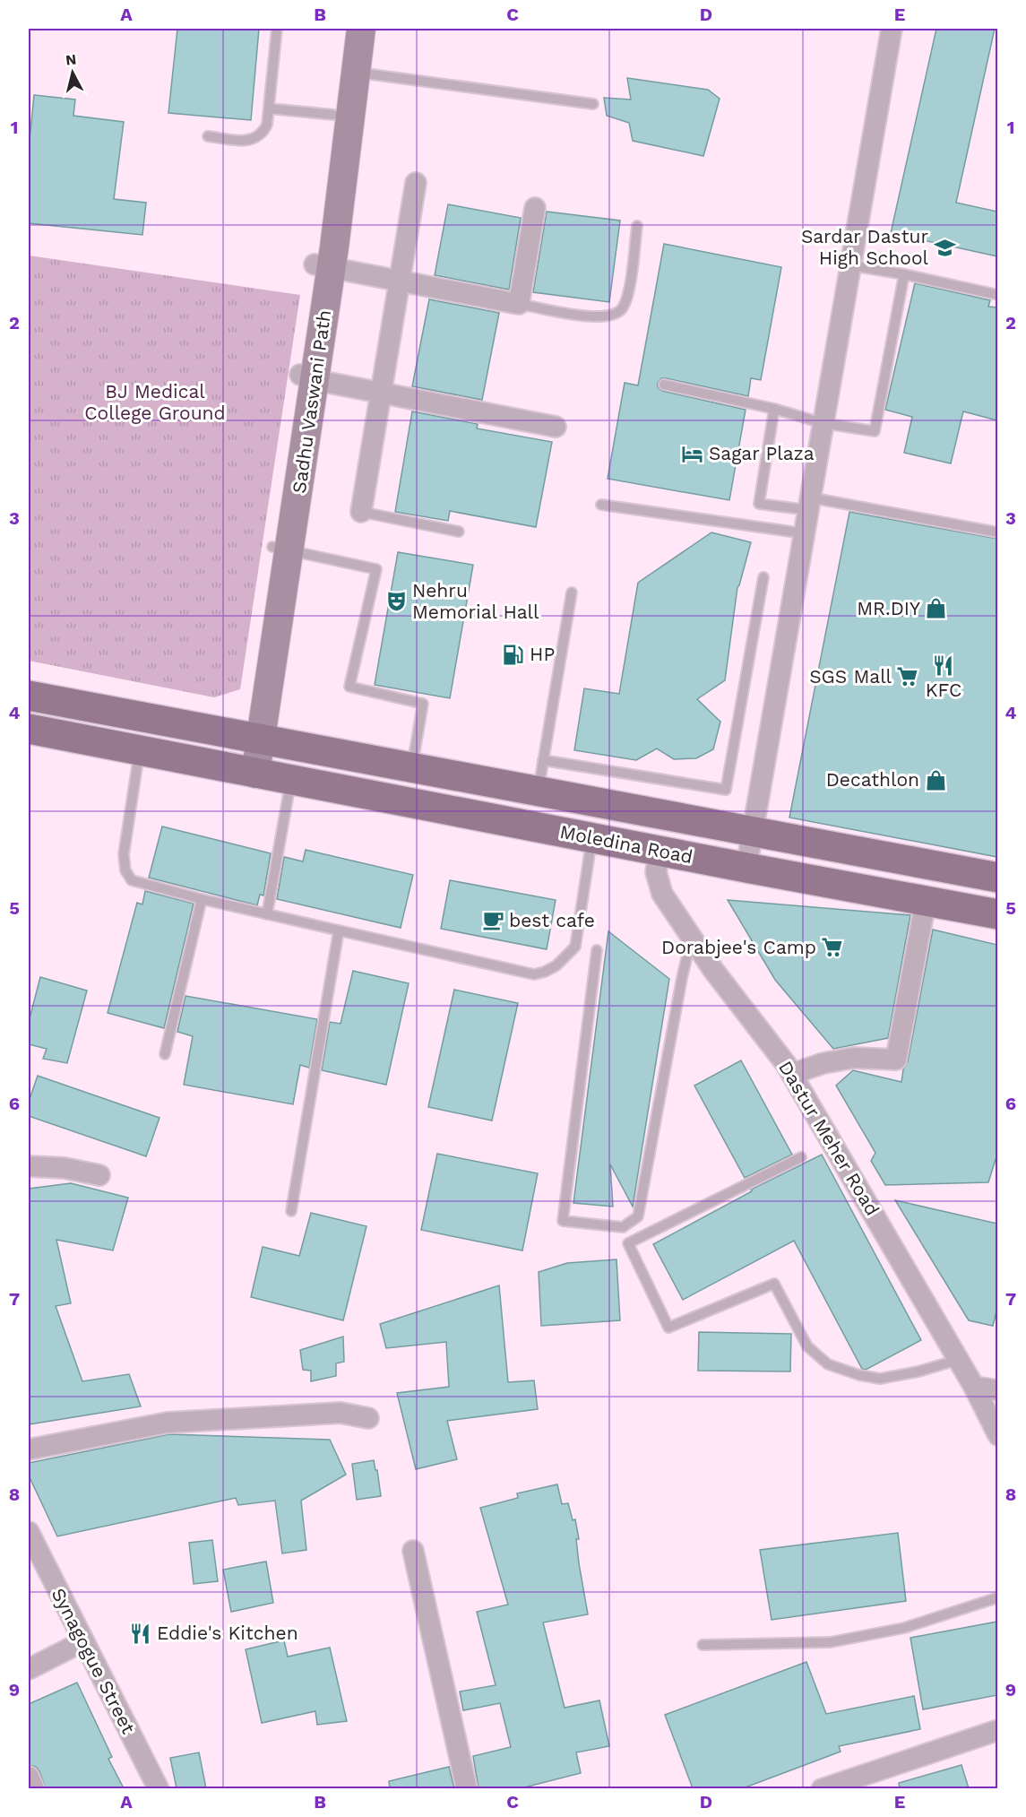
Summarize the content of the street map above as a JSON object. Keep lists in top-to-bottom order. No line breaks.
{"streets":{"main road":["Sadhu Vaswani Path","Moledina Road"],"street":["Dastur Meher Road","Synagogue Street"]},"crossings":[["Sadhu Vaswani Path","Moledina Road"],["Moledina Road","Dastur Meher Road"]],"parks":["BJ Medical College Ground"],"places":{"school or university":["Sardar Dastur High School"],"hotel":["Sagar Plaza"],"theatre":["Nehru Memorial Hall"],"shop":["MR.DIY","Decathlon"],"fuel station":["HP"],"restaurant":["KFC","Eddie's Kitchen"],"supermarket":["SGS Mall","Dorabjee's Camp"],"cafe":["best cafe"]},"north":"top","grid":{"columns":["A","B","C","D","E"],"rows":["1","2","3","4","5","6","7","8","9"]}}
